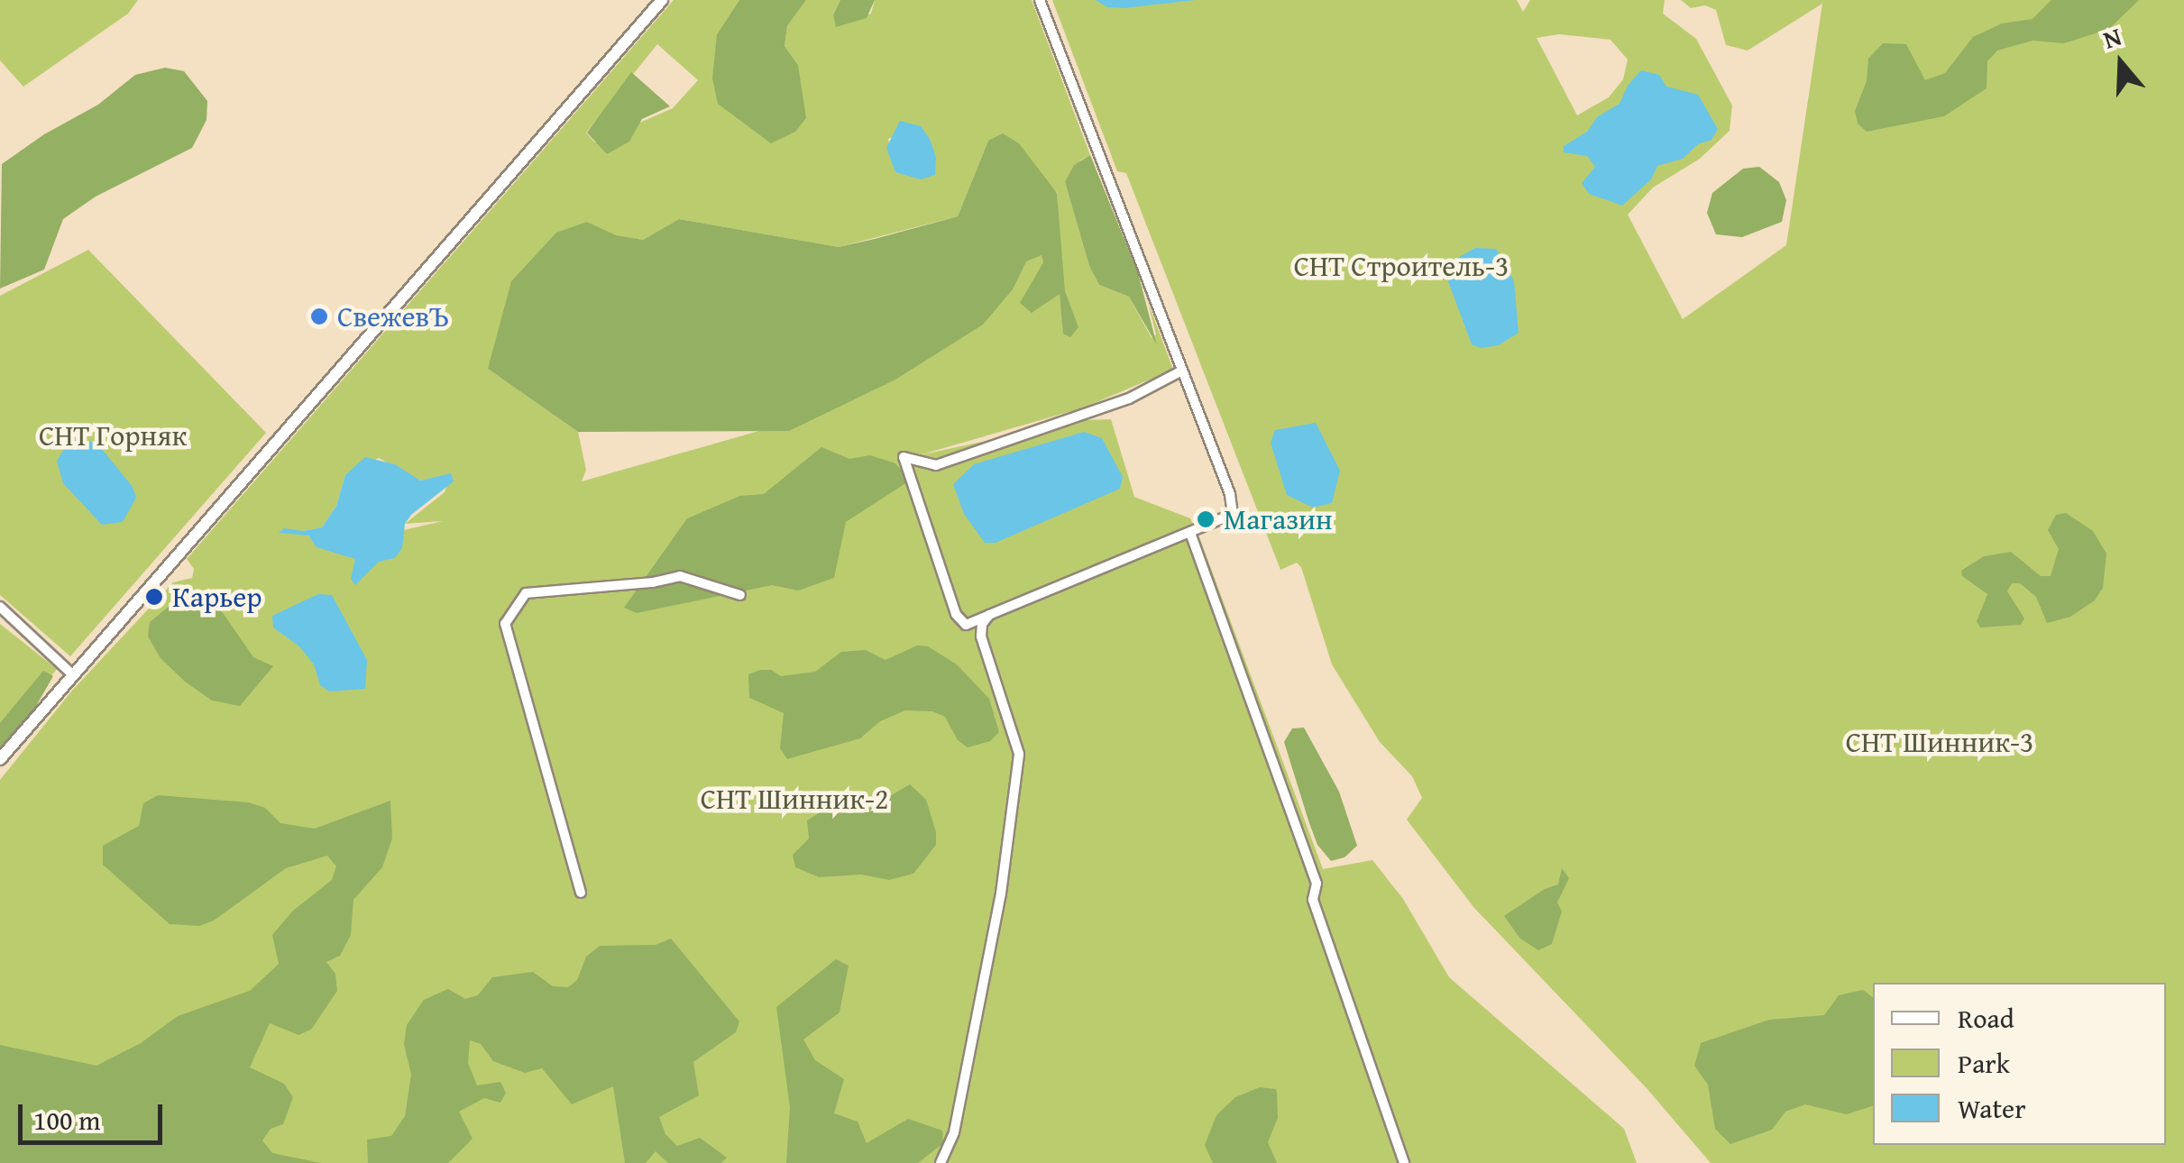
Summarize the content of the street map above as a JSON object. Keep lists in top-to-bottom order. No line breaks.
{"parks":["СНТ Строитель-3","СНТ Горняк","СНТ Шинник-3","СНТ Шинник-2"],"places":["СвежевЪ","Магазин","Карьер"],"legend":["Road","Park","Water"],"scale_bar":"100 m","north":"top"}
